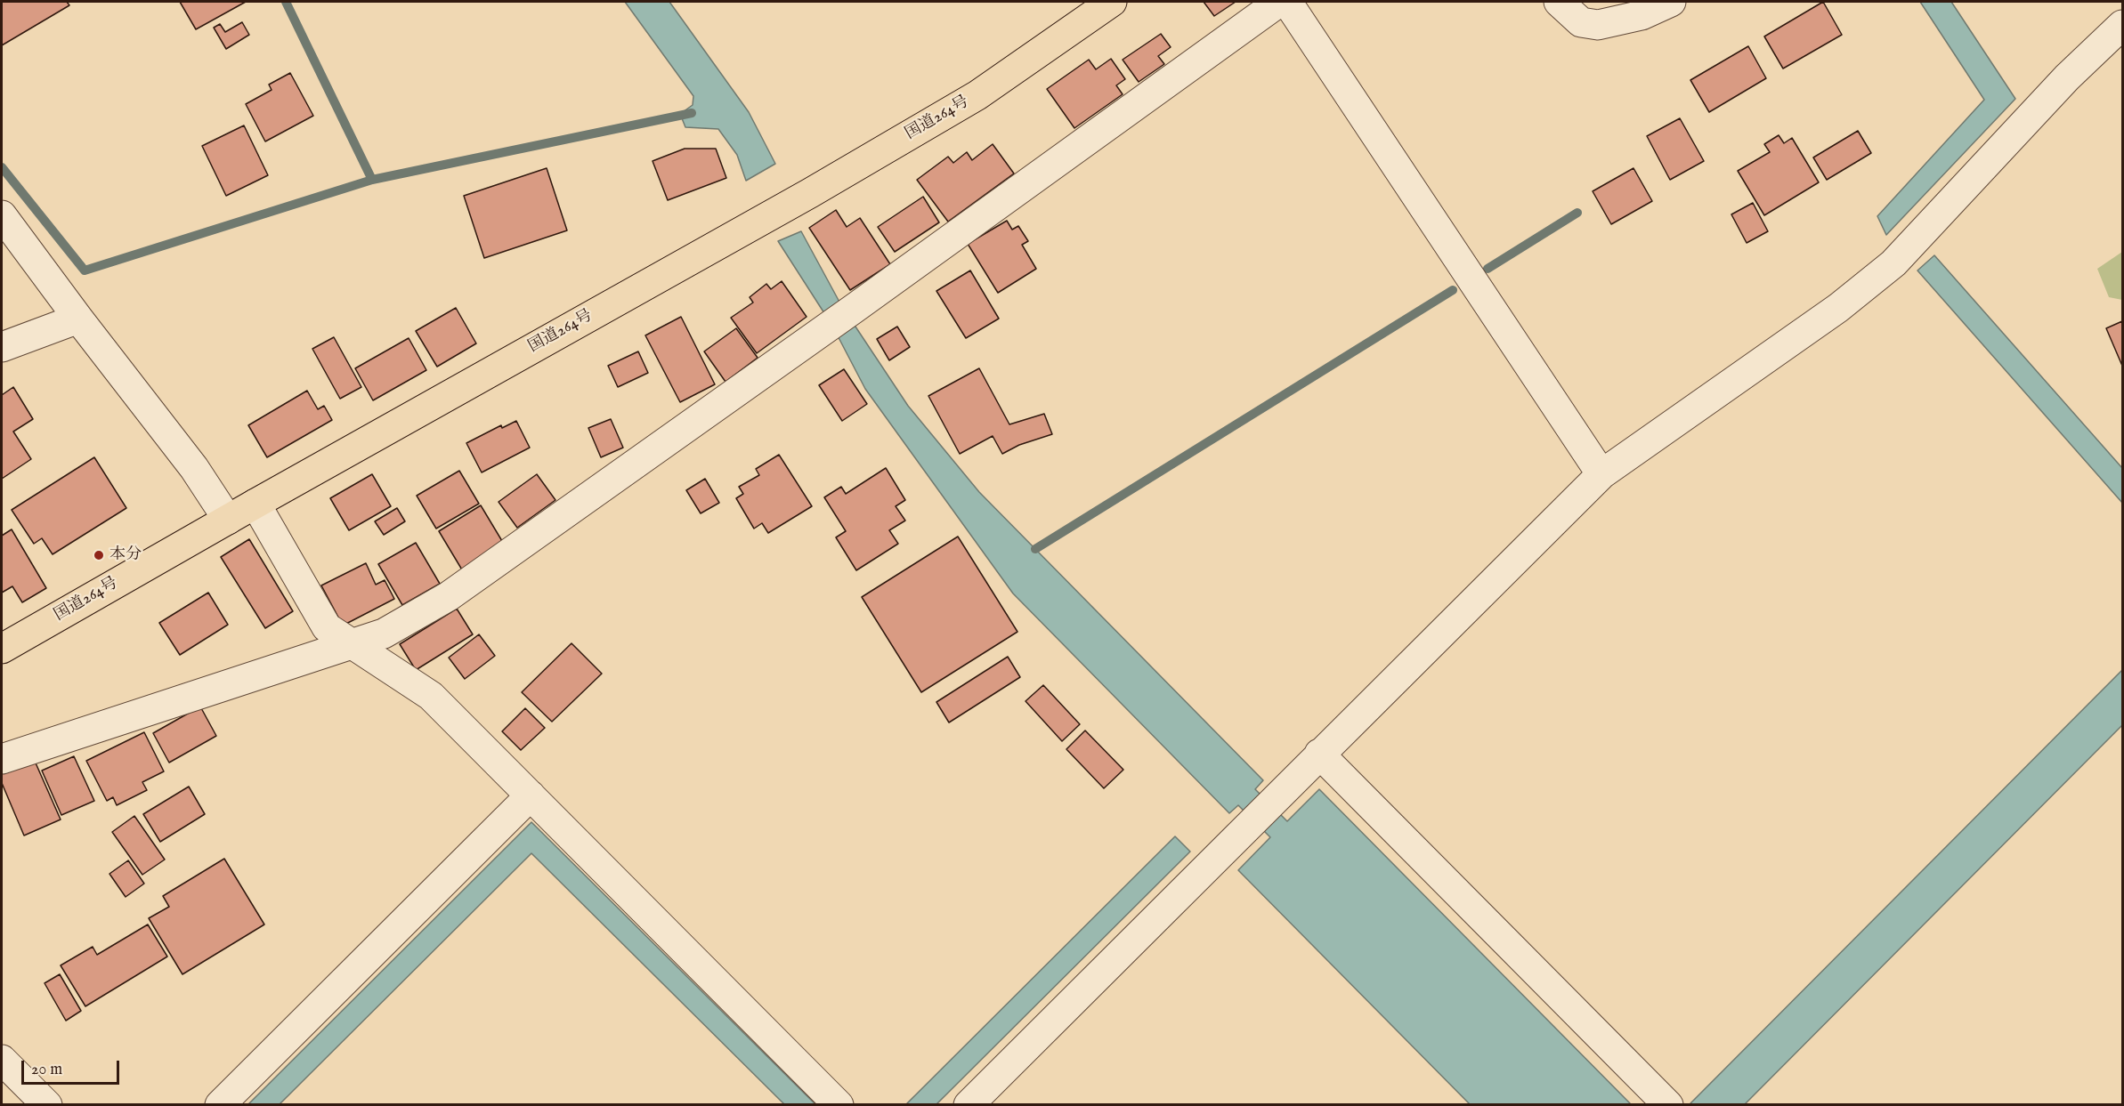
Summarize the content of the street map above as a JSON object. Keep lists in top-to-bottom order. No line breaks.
{"streets":{"highway":["国道264号"]},"places":["本分"],"scale_bar":"20 m"}
